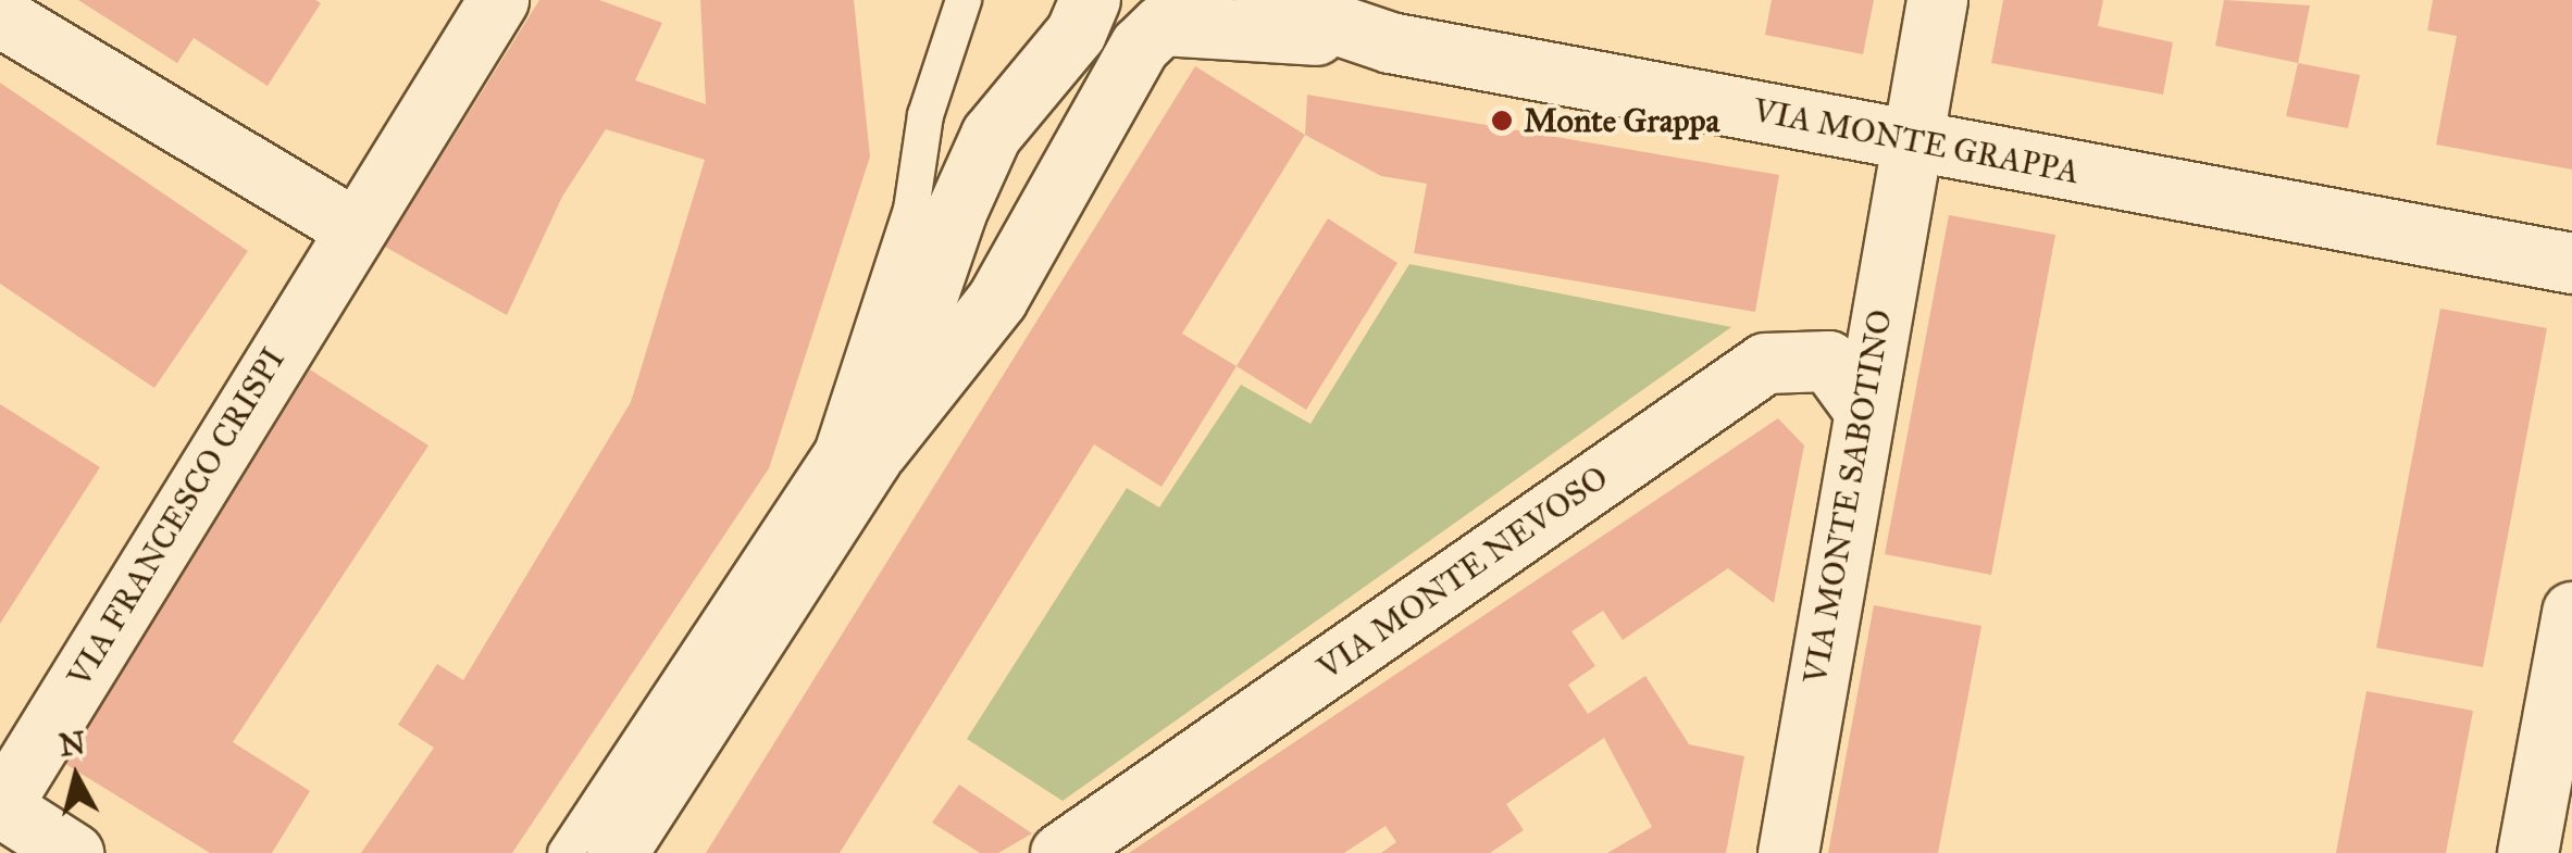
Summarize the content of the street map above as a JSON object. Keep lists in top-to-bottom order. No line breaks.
{"streets":{"street":["VIA MONTE GRAPPA","VIA MONTE SABOTINO","VIA FRANCESCO CRISPI","VIA MONTE NEVOSO"]},"crossings":[["VIA MONTE GRAPPA","VIA MONTE SABOTINO"],["VIA MONTE SABOTINO","VIA MONTE NEVOSO"]],"places":["Monte Grappa"],"north":"top"}
